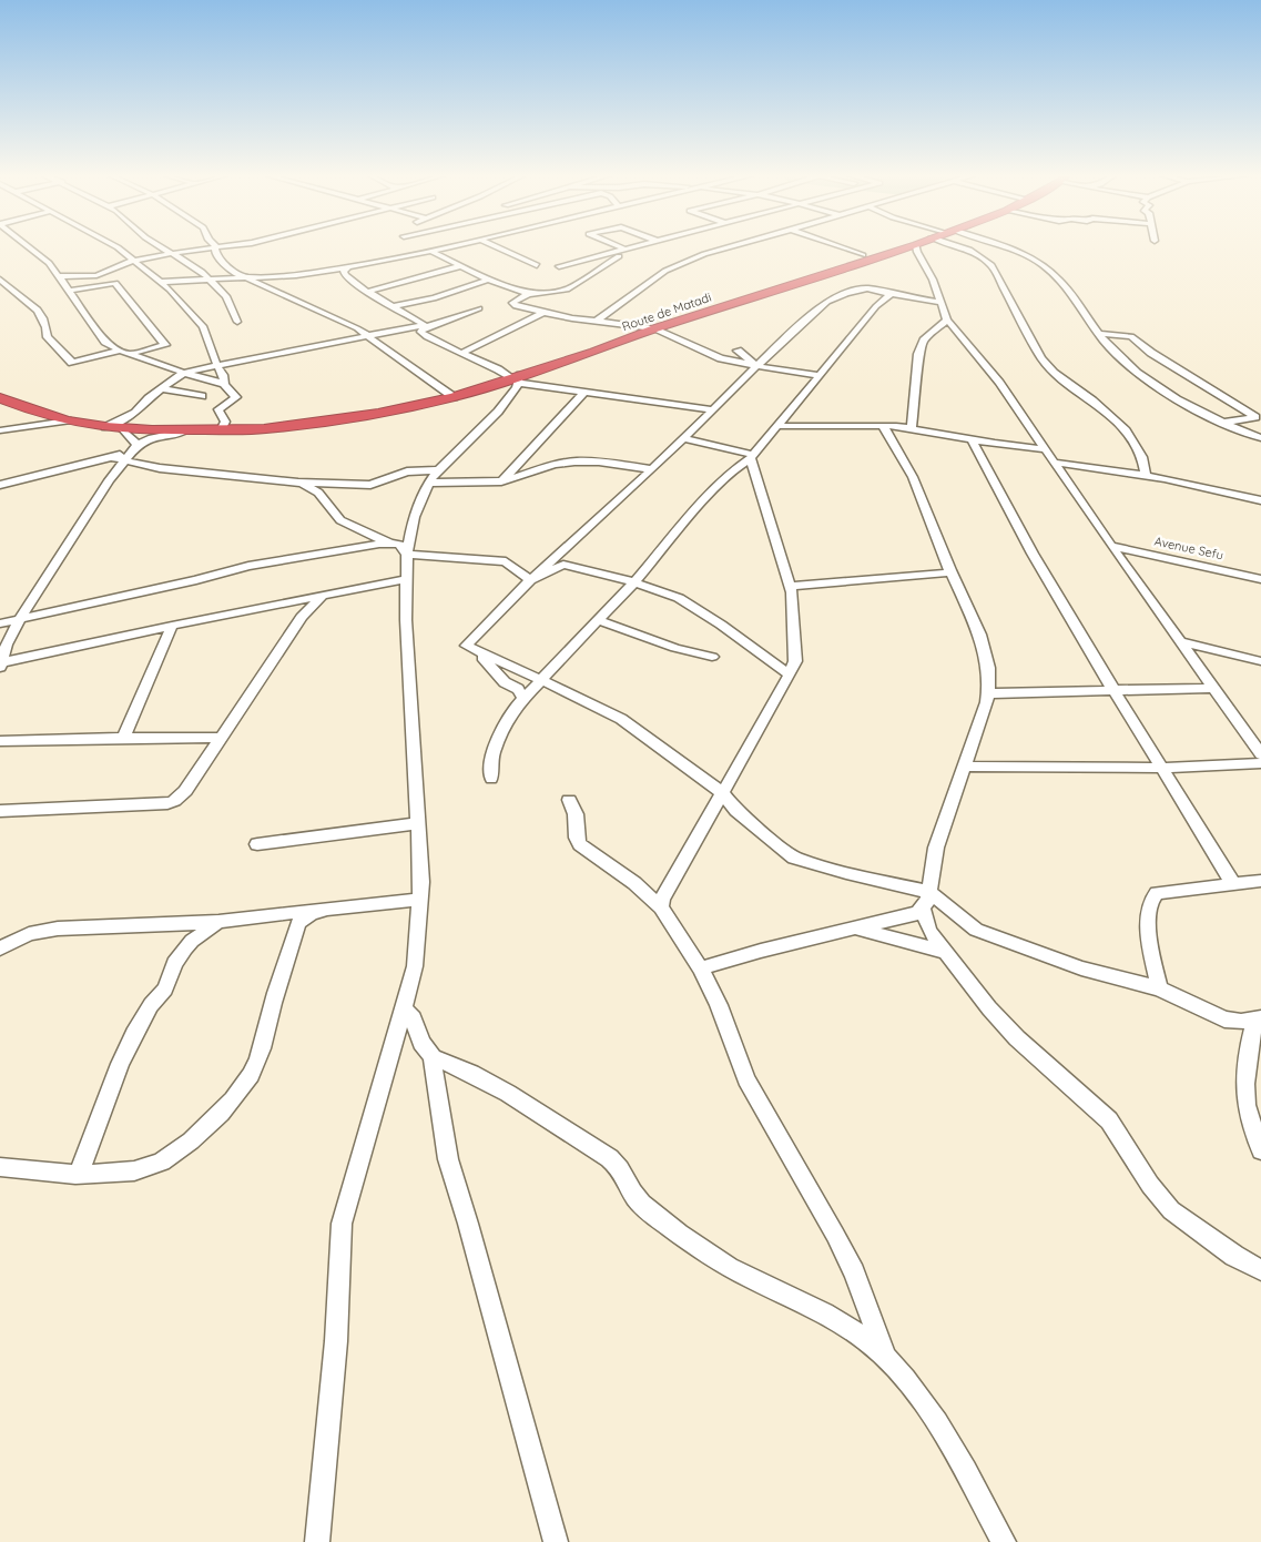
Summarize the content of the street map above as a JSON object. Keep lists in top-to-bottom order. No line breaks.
{"streets":{"highway":["Route de Matadi"],"street":["Avenue Sefu"]}}
